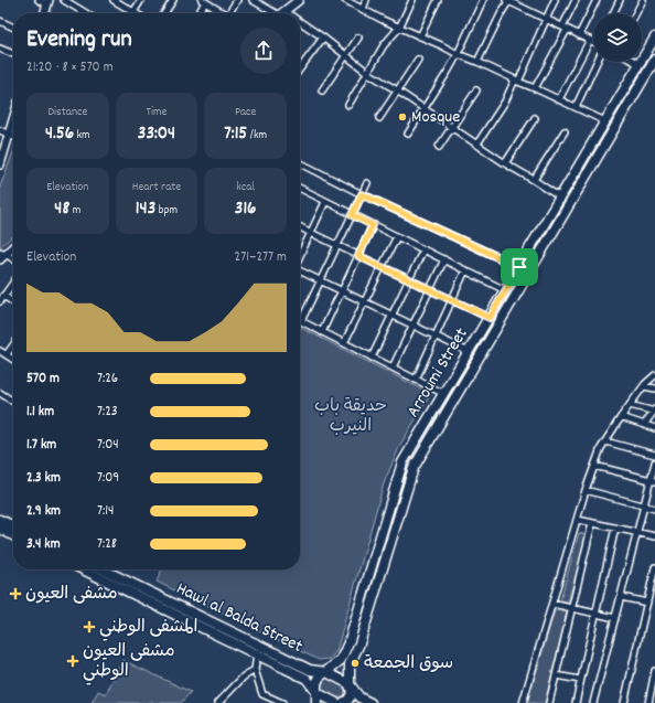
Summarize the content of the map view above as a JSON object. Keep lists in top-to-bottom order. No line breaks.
{"streets":{"main road":["Arroumi Street","Hawl al Balda Street"]},"crossings":[["Arroumi Street","Hawl al Balda Street"]],"parks":["حديقة باب النيرب"],"places":{"other":["Mosque","سوق الجمعة"],"health":["مشفى العيون","المشفى الوطني","مشفى العيون الوطني"]},"page":{"heading":["Evening run","21:20 · 8 × 570 m"],"stats":[["Distance","4.56 km"],["Time","33:04"],["Pace","7:15 /km"],["Elevation","48 m"],["Heart rate","143 bpm"],["kcal","316"]],"chart":["Elevation","271–277 m"],"list":[{"name":"570 m","note":"7:26"},{"name":"1.1 km","note":"7:23"},{"name":"1.7 km","note":"7:04"},{"name":"2.3 km","note":"7:09"},{"name":"2.9 km","note":"7:14"},{"name":"3.4 km","note":"7:28"}]}}
